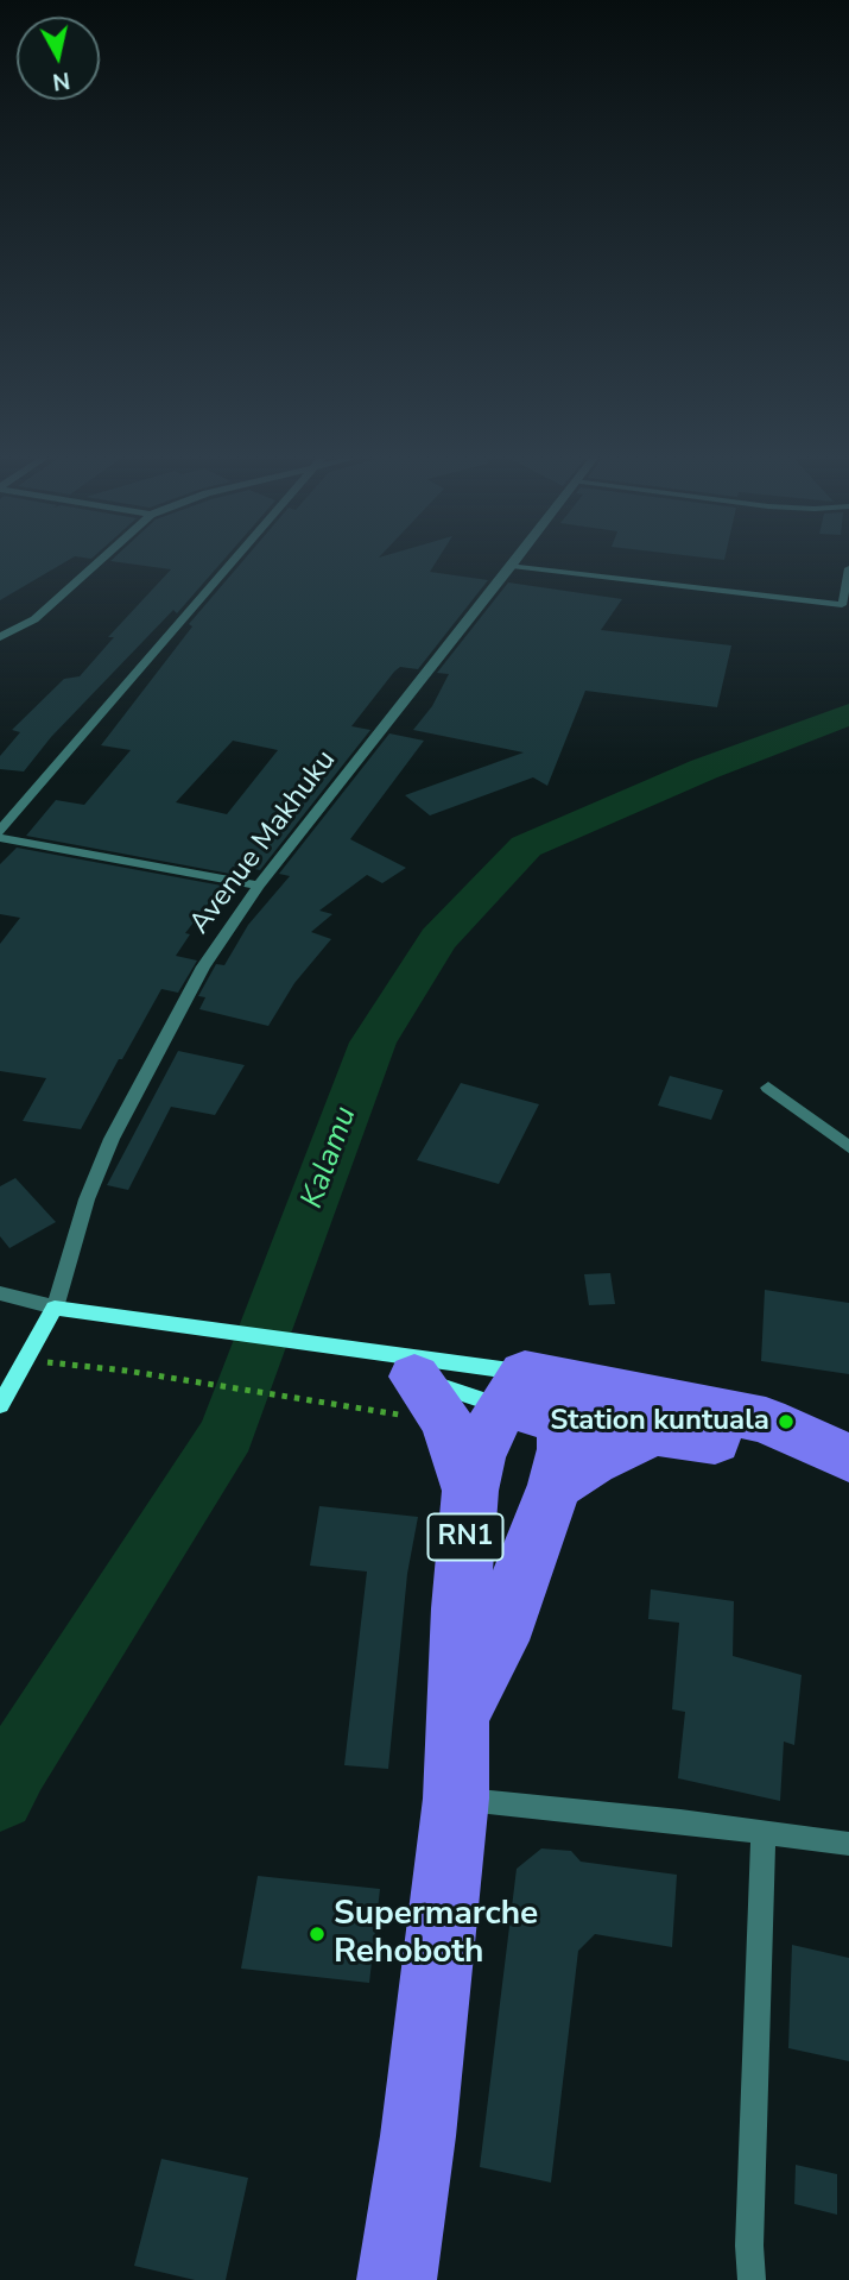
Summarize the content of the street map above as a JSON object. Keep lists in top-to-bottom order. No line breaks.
{"streets":{"highway":["RN1"],"street":["Avenue Makhuku"]},"water":["Kalamu"],"places":["Station kuntuala","Supermarche Rehoboth"],"north":"bottom"}
